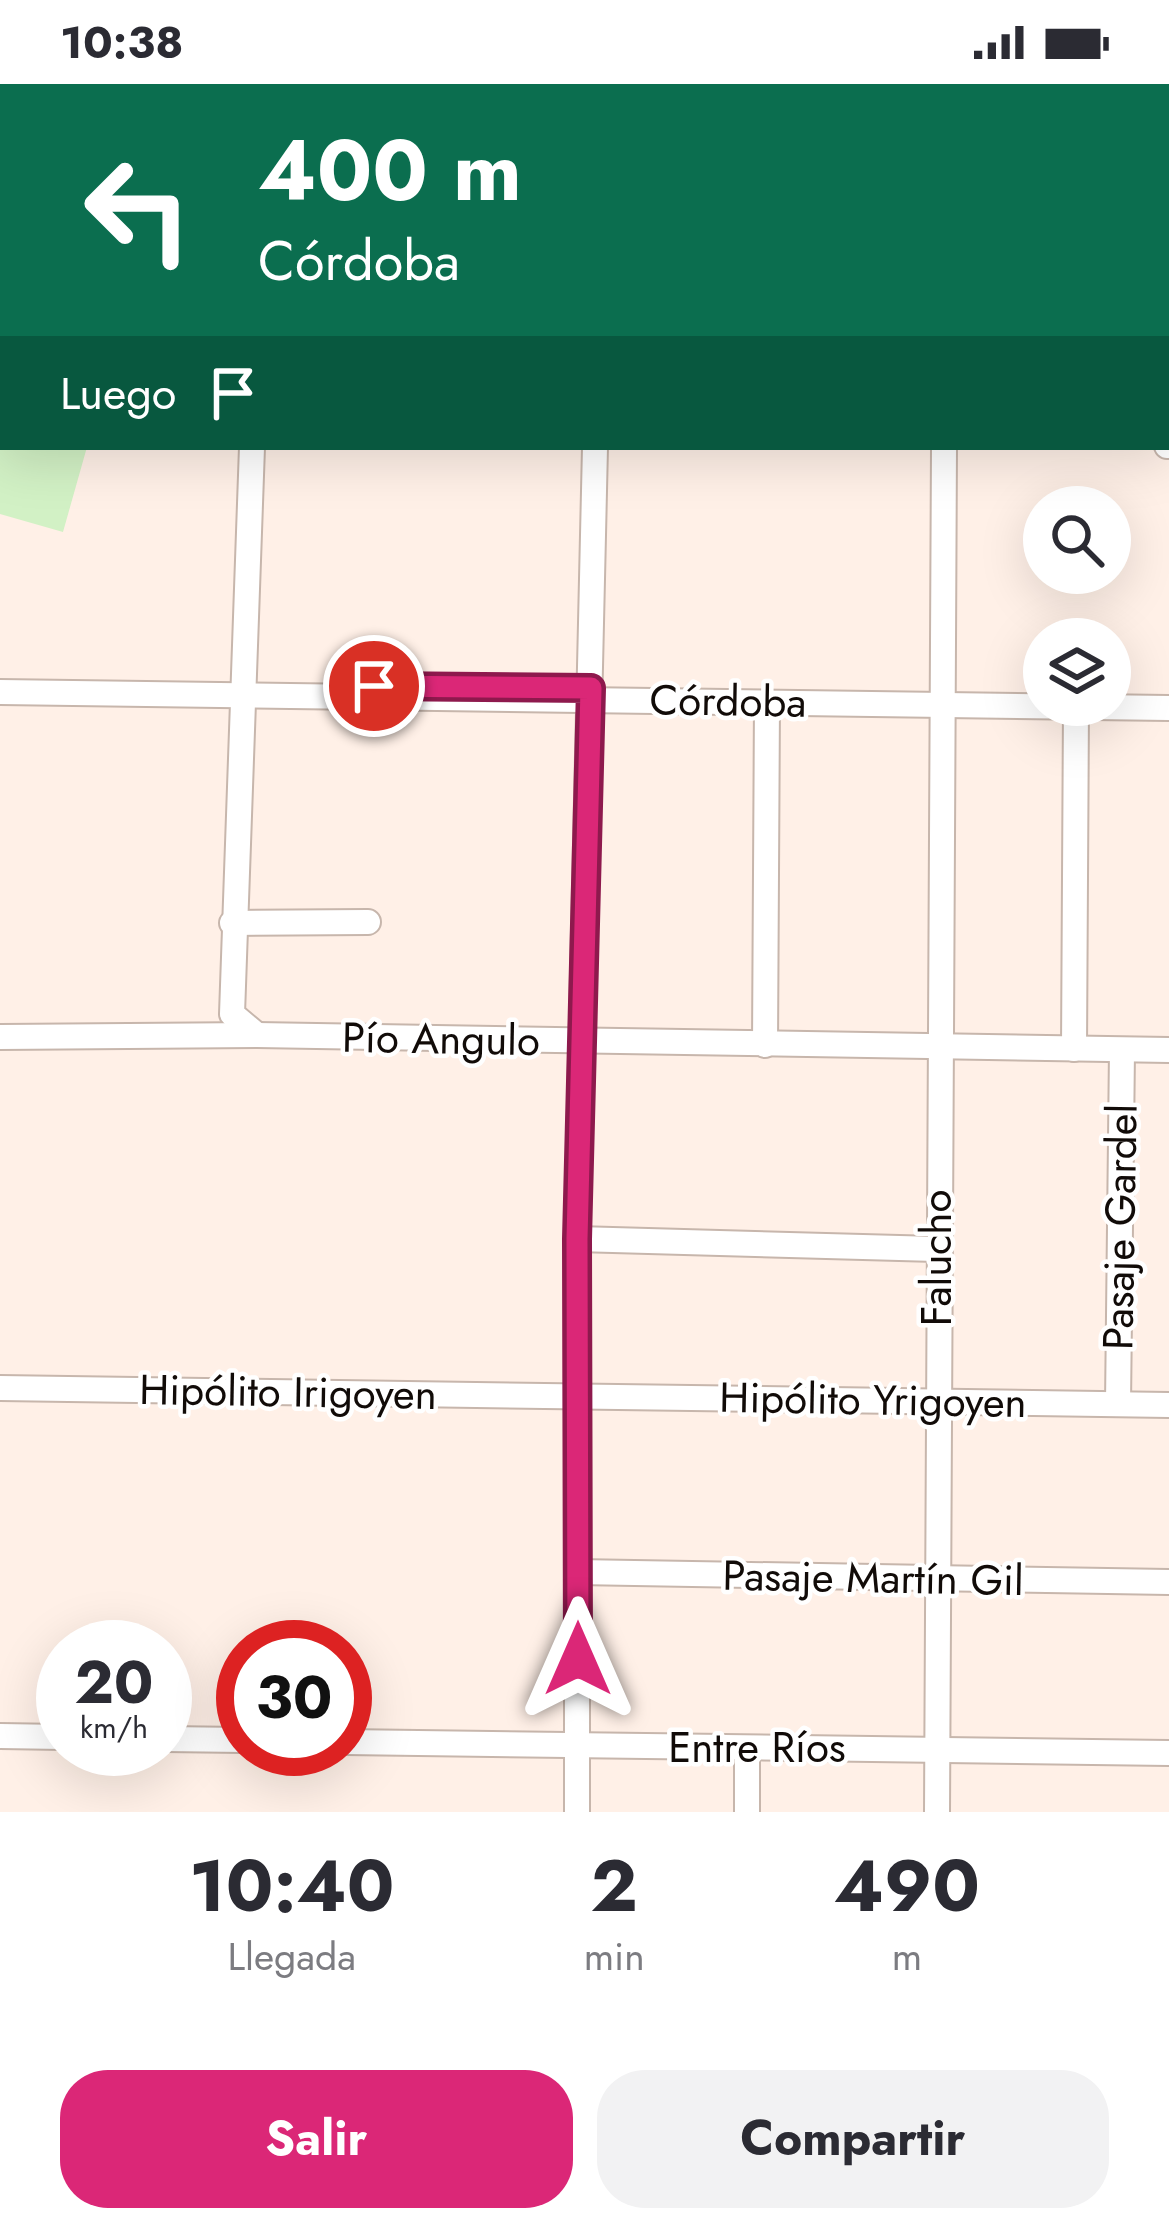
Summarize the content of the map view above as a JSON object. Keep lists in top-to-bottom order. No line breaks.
{"streets":{"street":["Córdoba","Pío Angulo","Pasaje Gardel","Falucho","Hipólito Irigoyen","Hipólito Yrigoyen","Pasaje Martín Gil","Entre Ríos"]},"crossings":[["Córdoba","Falucho"],["Pío Angulo","Pasaje Gardel"],["Pío Angulo","Falucho"],["Pasaje Gardel","Hipólito Yrigoyen"],["Falucho","Hipólito Yrigoyen"],["Falucho","Pasaje Martín Gil"],["Falucho","Entre Ríos"],["Hipólito Irigoyen","Hipólito Yrigoyen"]],"page":{"status":"10:38","turn":["400 m","Córdoba"],"then":"Luego","speed":"20 km/h","limit":"30","eta":["10:40","Llegada","2","min","490","m"],"buttons":["Salir","Compartir"]}}
